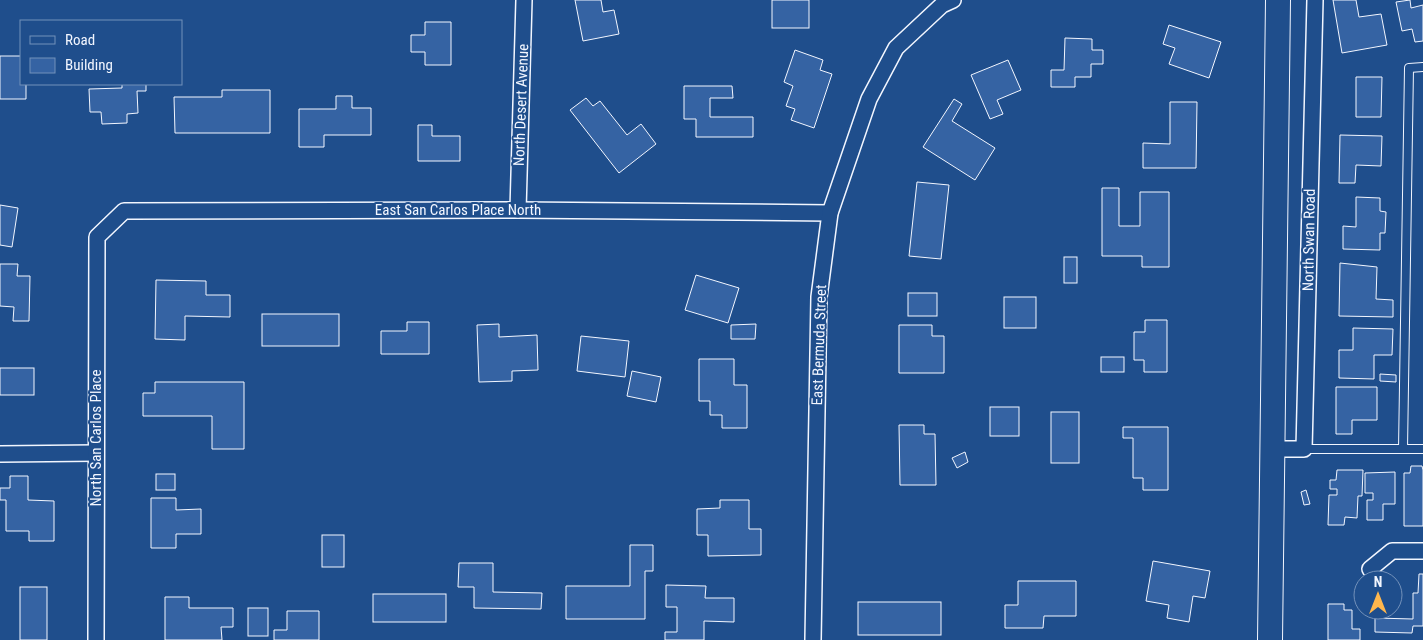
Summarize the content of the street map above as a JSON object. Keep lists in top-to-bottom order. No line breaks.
{"streets":{"street":["North Desert Avenue","East San Carlos Place North","North Swan Road","East Bermuda Street","North San Carlos Place"]},"crossings":[["North Desert Avenue","East San Carlos Place North"],["East San Carlos Place North","East Bermuda Street"],["East San Carlos Place North","North San Carlos Place"]],"legend":["Road","Building"],"north":"top"}
